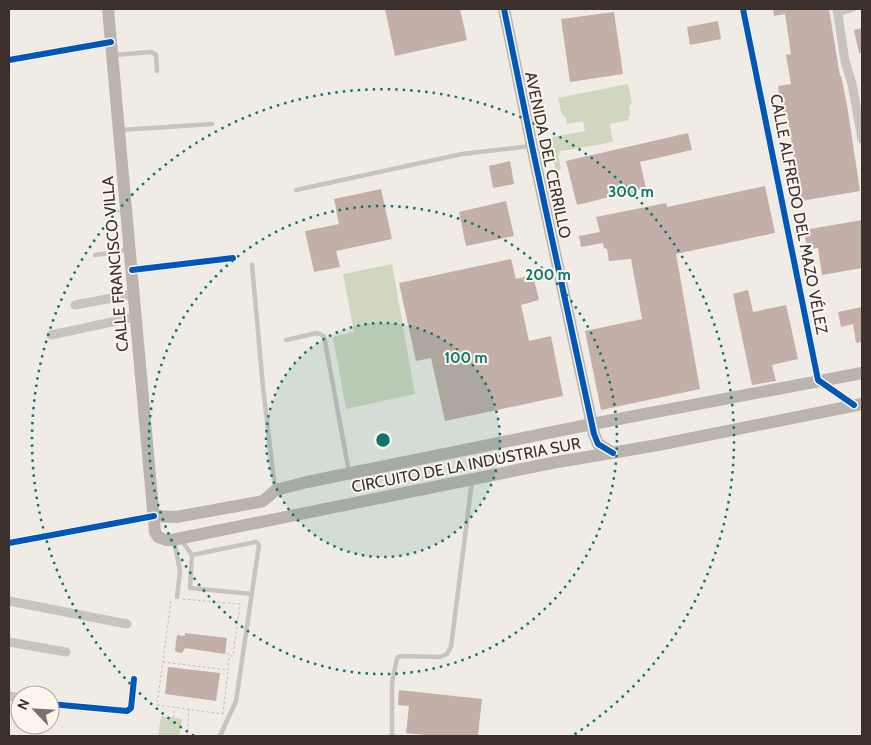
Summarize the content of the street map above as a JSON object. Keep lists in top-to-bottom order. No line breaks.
{"streets":{"main road":["AVENIDA DEL CERRILLO","CALLE FRANCISCO VILLA","CIRCUITO DE LA INDUSTRIA SUR"],"street":["CALLE ALFREDO DEL MAZO VÉLEZ"]},"crossings":[["AVENIDA DEL CERRILLO","CIRCUITO DE LA INDUSTRIA SUR"],["CALLE ALFREDO DEL MAZO VÉLEZ","CIRCUITO DE LA INDUSTRIA SUR"],["CALLE FRANCISCO VILLA","CIRCUITO DE LA INDUSTRIA SUR"]],"north":"top left","rings":["300 m","200 m","100 m"]}
